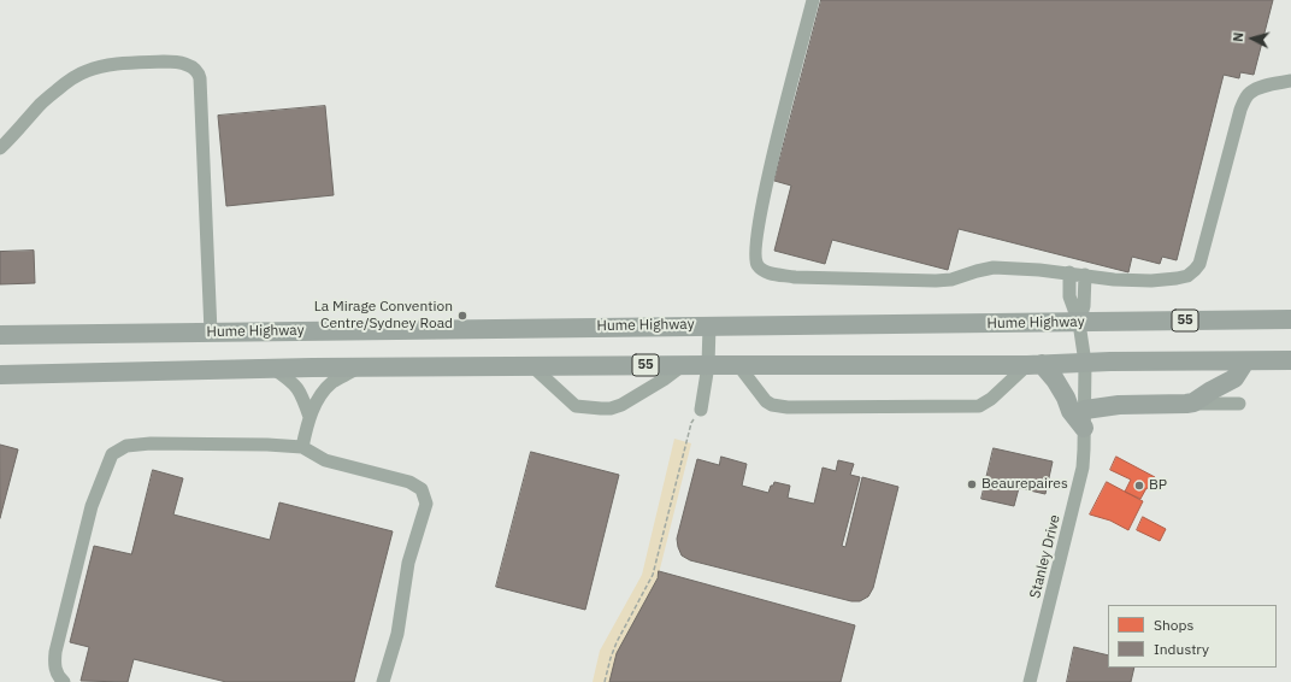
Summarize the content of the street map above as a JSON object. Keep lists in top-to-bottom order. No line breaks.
{"streets":{"highway":["55","Hume Highway"],"street":["Stanley Drive"]},"crossings":[["55","Stanley Drive"],["Hume Highway","Stanley Drive"]],"places":["La Mirage Convention Centre/Sydney Road","Beaurepaires","BP"],"legend":["Shops","Industry"],"north":"left"}
